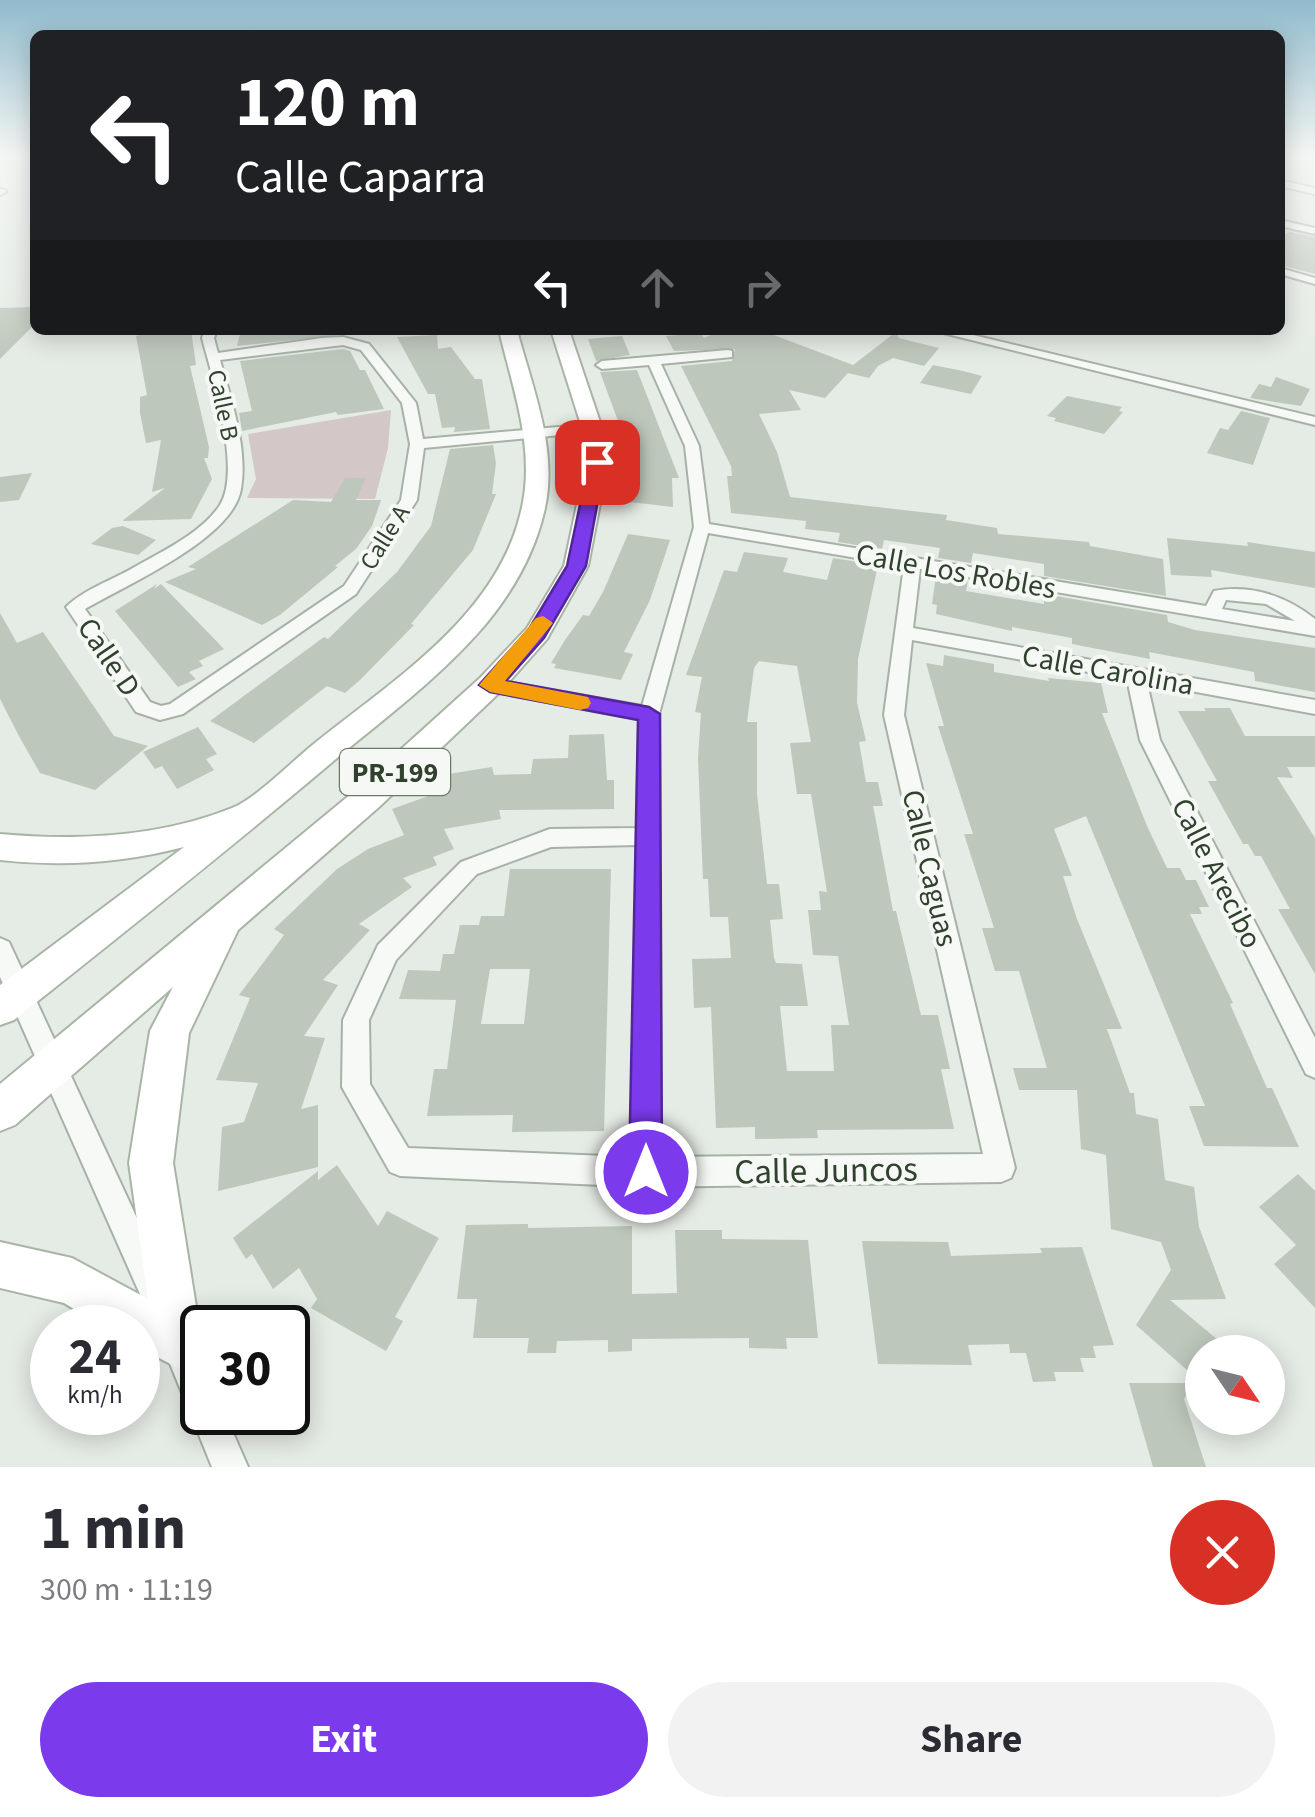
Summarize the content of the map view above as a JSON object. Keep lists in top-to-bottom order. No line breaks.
{"streets":{"main road":["PR-199"],"street":["Calle B","Calle A","Calle Los Robles","Calle D","Calle Carolina","Calle Caguas","Calle Arecibo","Calle Juncos"]},"crossings":[["Calle B","Calle A"],["Calle B","Calle D"],["Calle A","Calle D"],["Calle Los Robles","Calle Caguas"],["Calle Carolina","Calle Caguas"],["Calle Carolina","Calle Arecibo"],["Calle Caguas","Calle Juncos"]],"north":"bottom right","page":{"turn":["120 m","Calle Caparra"],"speed":"24 km/h","limit":"30","heading":["1 min","300 m · 11:19"],"buttons":["Exit","Share"]}}
